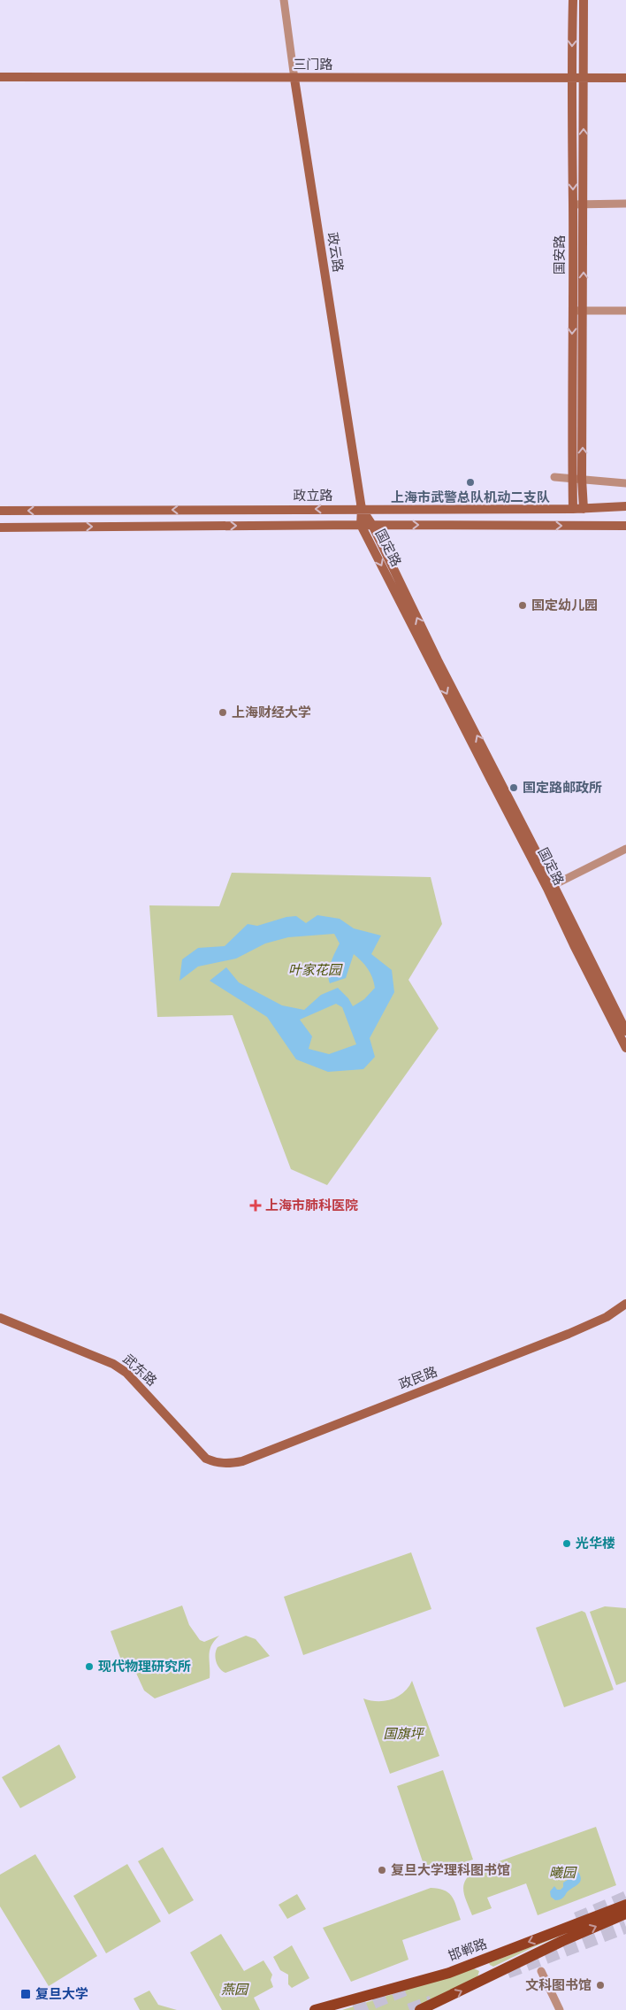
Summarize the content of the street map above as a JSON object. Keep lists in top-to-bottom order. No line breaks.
{"streets":{"main road":["邯郸路"],"street":["三门路","政云路","国安路","政立路","国定路","武东路","政民路"]},"crossings":[["三门路","政云路"],["三门路","国安路"],["政云路","政立路"],["政云路","国定路"],["国安路","政立路"],["政立路","国定路"],["武东路","政民路"]],"parks":["叶家花园","国旗坪","曦园","燕园"],"places":{"other":["上海市武警总队机动二支队","国定幼儿园","上海财经大学","国定路邮政所","光华楼","现代物理研究所","复旦大学理科图书馆","文科图书馆"],"health":["上海市肺科医院"],"transit":["复旦大学"]}}
